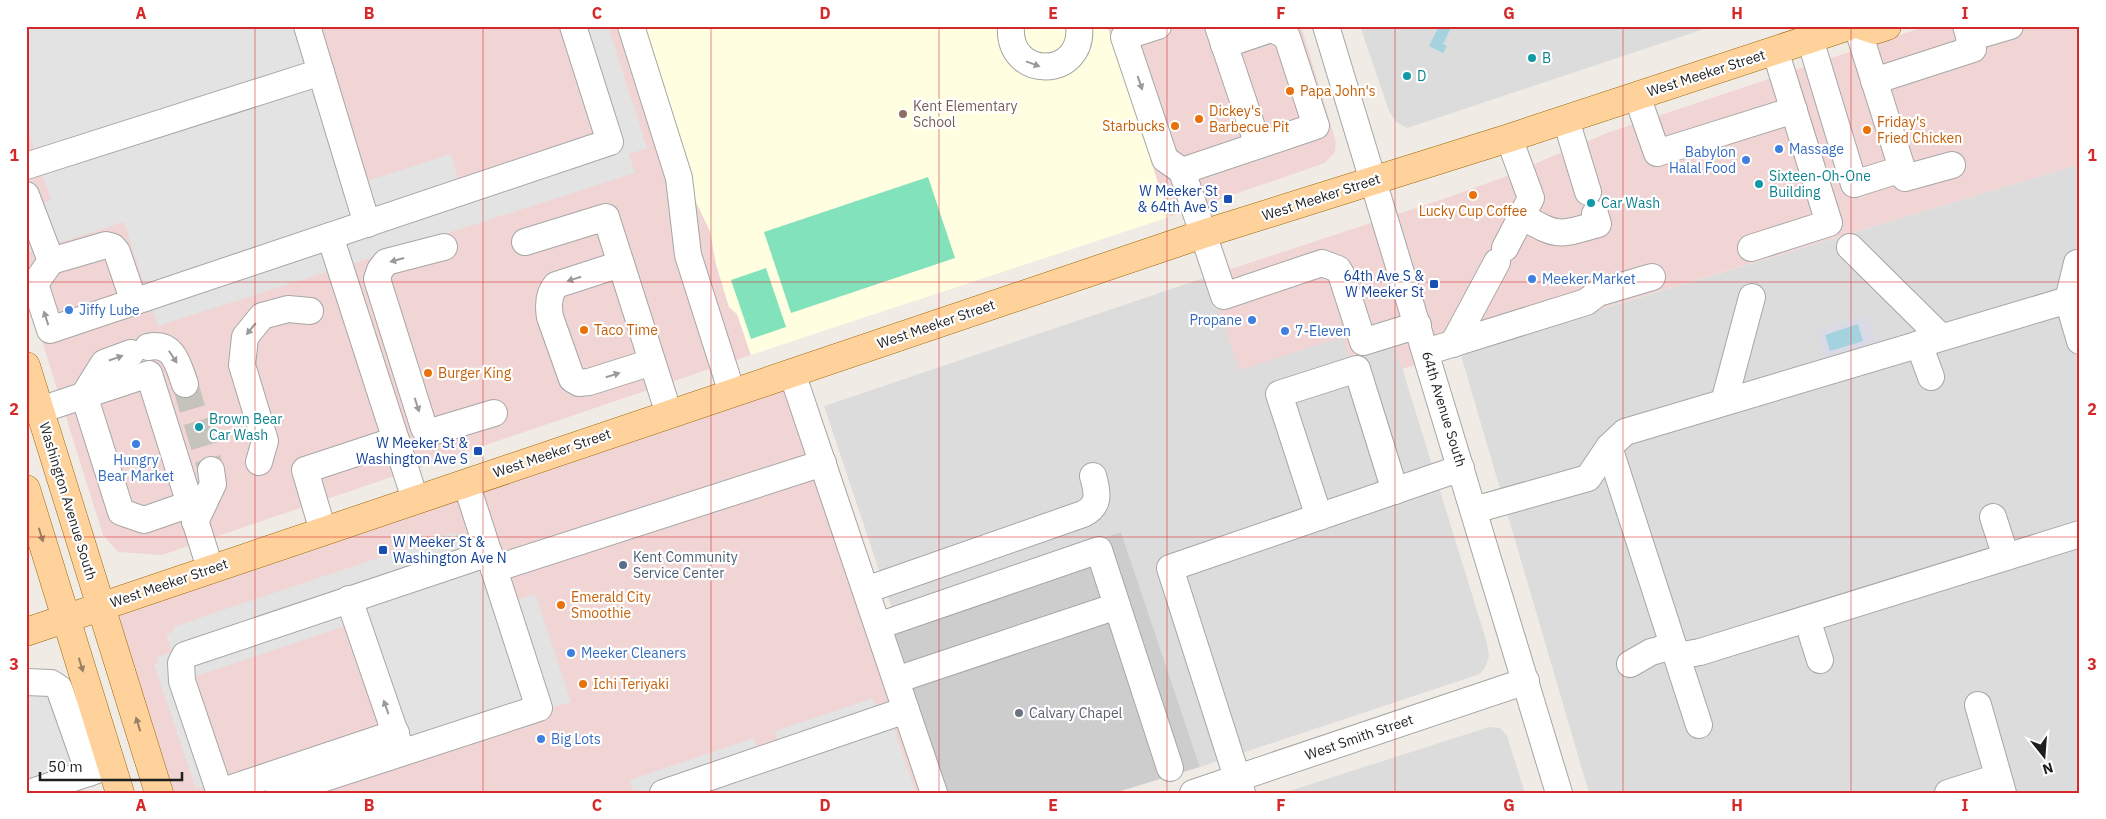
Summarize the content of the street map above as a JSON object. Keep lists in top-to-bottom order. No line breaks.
{"streets":{"main road":["West Meeker Street","Washington Avenue South"],"street":["64th Avenue South","West Smith Street"]},"crossings":[["West Meeker Street","64th Avenue South"],["West Meeker Street","Washington Avenue South"],["64th Avenue South","West Smith Street"]],"places":{"other":["B","D","Papa John's","Kent Elementary School","Dickey's Barbecue Pit","Starbucks","Friday's Fried Chicken","Massage","Babylon Halal Food","Sixteen-Oh-One Building","Lucky Cup Coffee","Car Wash","Meeker Market","Jiffy Lube","Propane","Taco Time","7-Eleven","Burger King","Brown Bear Car Wash","Hungry Bear Market","Kent Community Service Center","Emerald City Smoothie","Meeker Cleaners","Ichi Teriyaki","Calvary Chapel","Big Lots"],"transit":["W Meeker St & 64th Ave S","64th Ave S & W Meeker St","W Meeker St & Washington Ave S","W Meeker St & Washington Ave N"]},"scale_bar":"50 m","north":"bottom","grid":{"columns":["A","B","C","D","E","F","G","H","I"],"rows":["1","2","3"]}}
